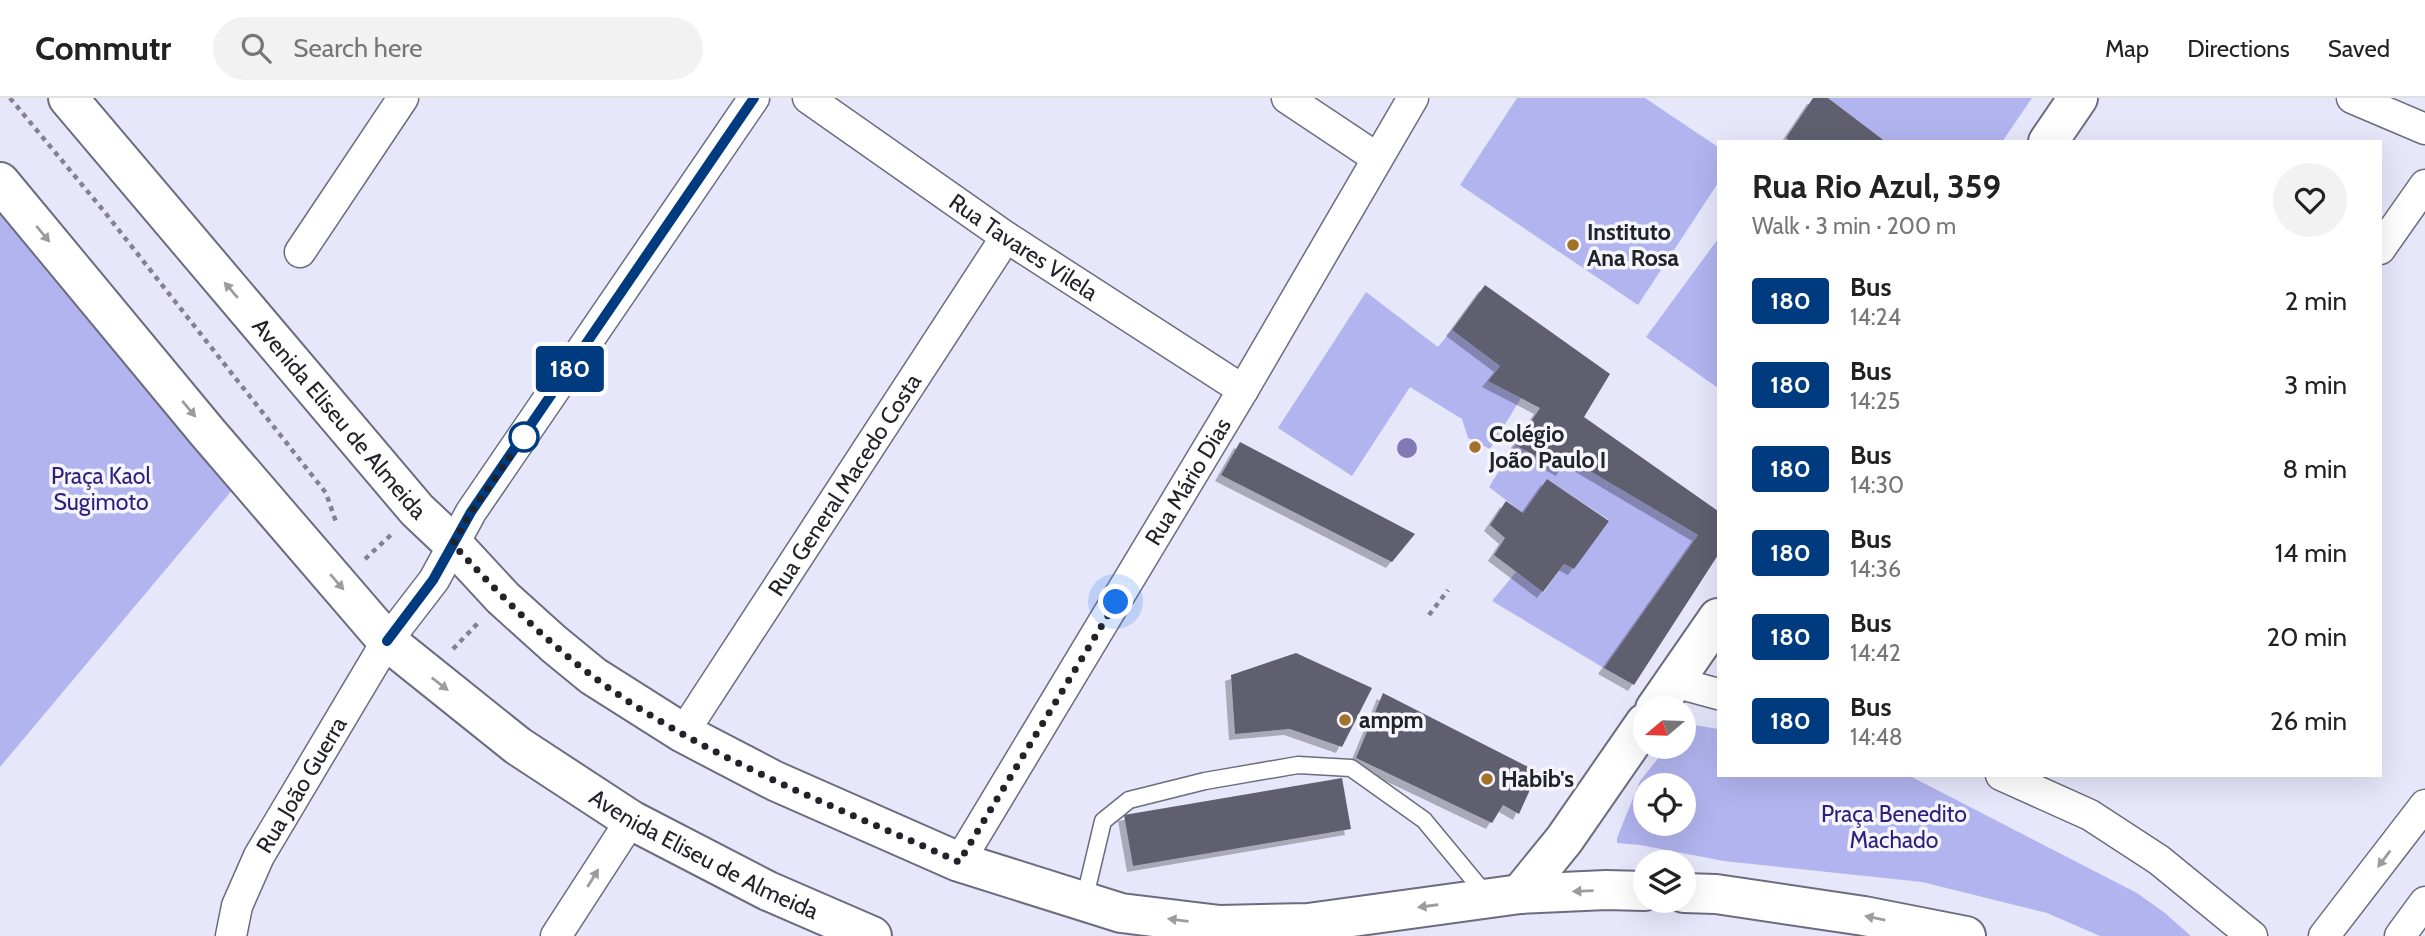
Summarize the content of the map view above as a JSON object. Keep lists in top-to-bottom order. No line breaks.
{"streets":{"main road":["Avenida Eliseu de Almeida"],"street":["Rua Tavares Vilela","Rua Mário Dias","Rua General Macedo Costa","Rua João Guerra"]},"crossings":[["Rua Tavares Vilela","Rua Mário Dias"],["Rua Tavares Vilela","Rua General Macedo Costa"],["Avenida Eliseu de Almeida","Rua Mário Dias"],["Avenida Eliseu de Almeida","Rua General Macedo Costa"],["Avenida Eliseu de Almeida","Rua João Guerra"]],"parks":["Praça Kaol Sugimoto","Praça Benedito Machado"],"places":["Instituto Ana Rosa","Colégio João Paulo I","ampm","Habib's"],"lines":["bus line 180"],"north":"left","page":{"header":"Commutr","search":"Search here","nav":["Map","Directions","Saved"],"on_map":"180","heading":["Rua Rio Azul, 359","Walk · 3 min · 200 m"],"list":[{"mark":"180","name":"Bus","note":"14:24","value":"2 min"},{"mark":"180","name":"Bus","note":"14:25","value":"3 min"},{"mark":"180","name":"Bus","note":"14:30","value":"8 min"},{"mark":"180","name":"Bus","note":"14:36","value":"14 min"},{"mark":"180","name":"Bus","note":"14:42","value":"20 min"},{"mark":"180","name":"Bus","note":"14:48","value":"26 min"}]}}
